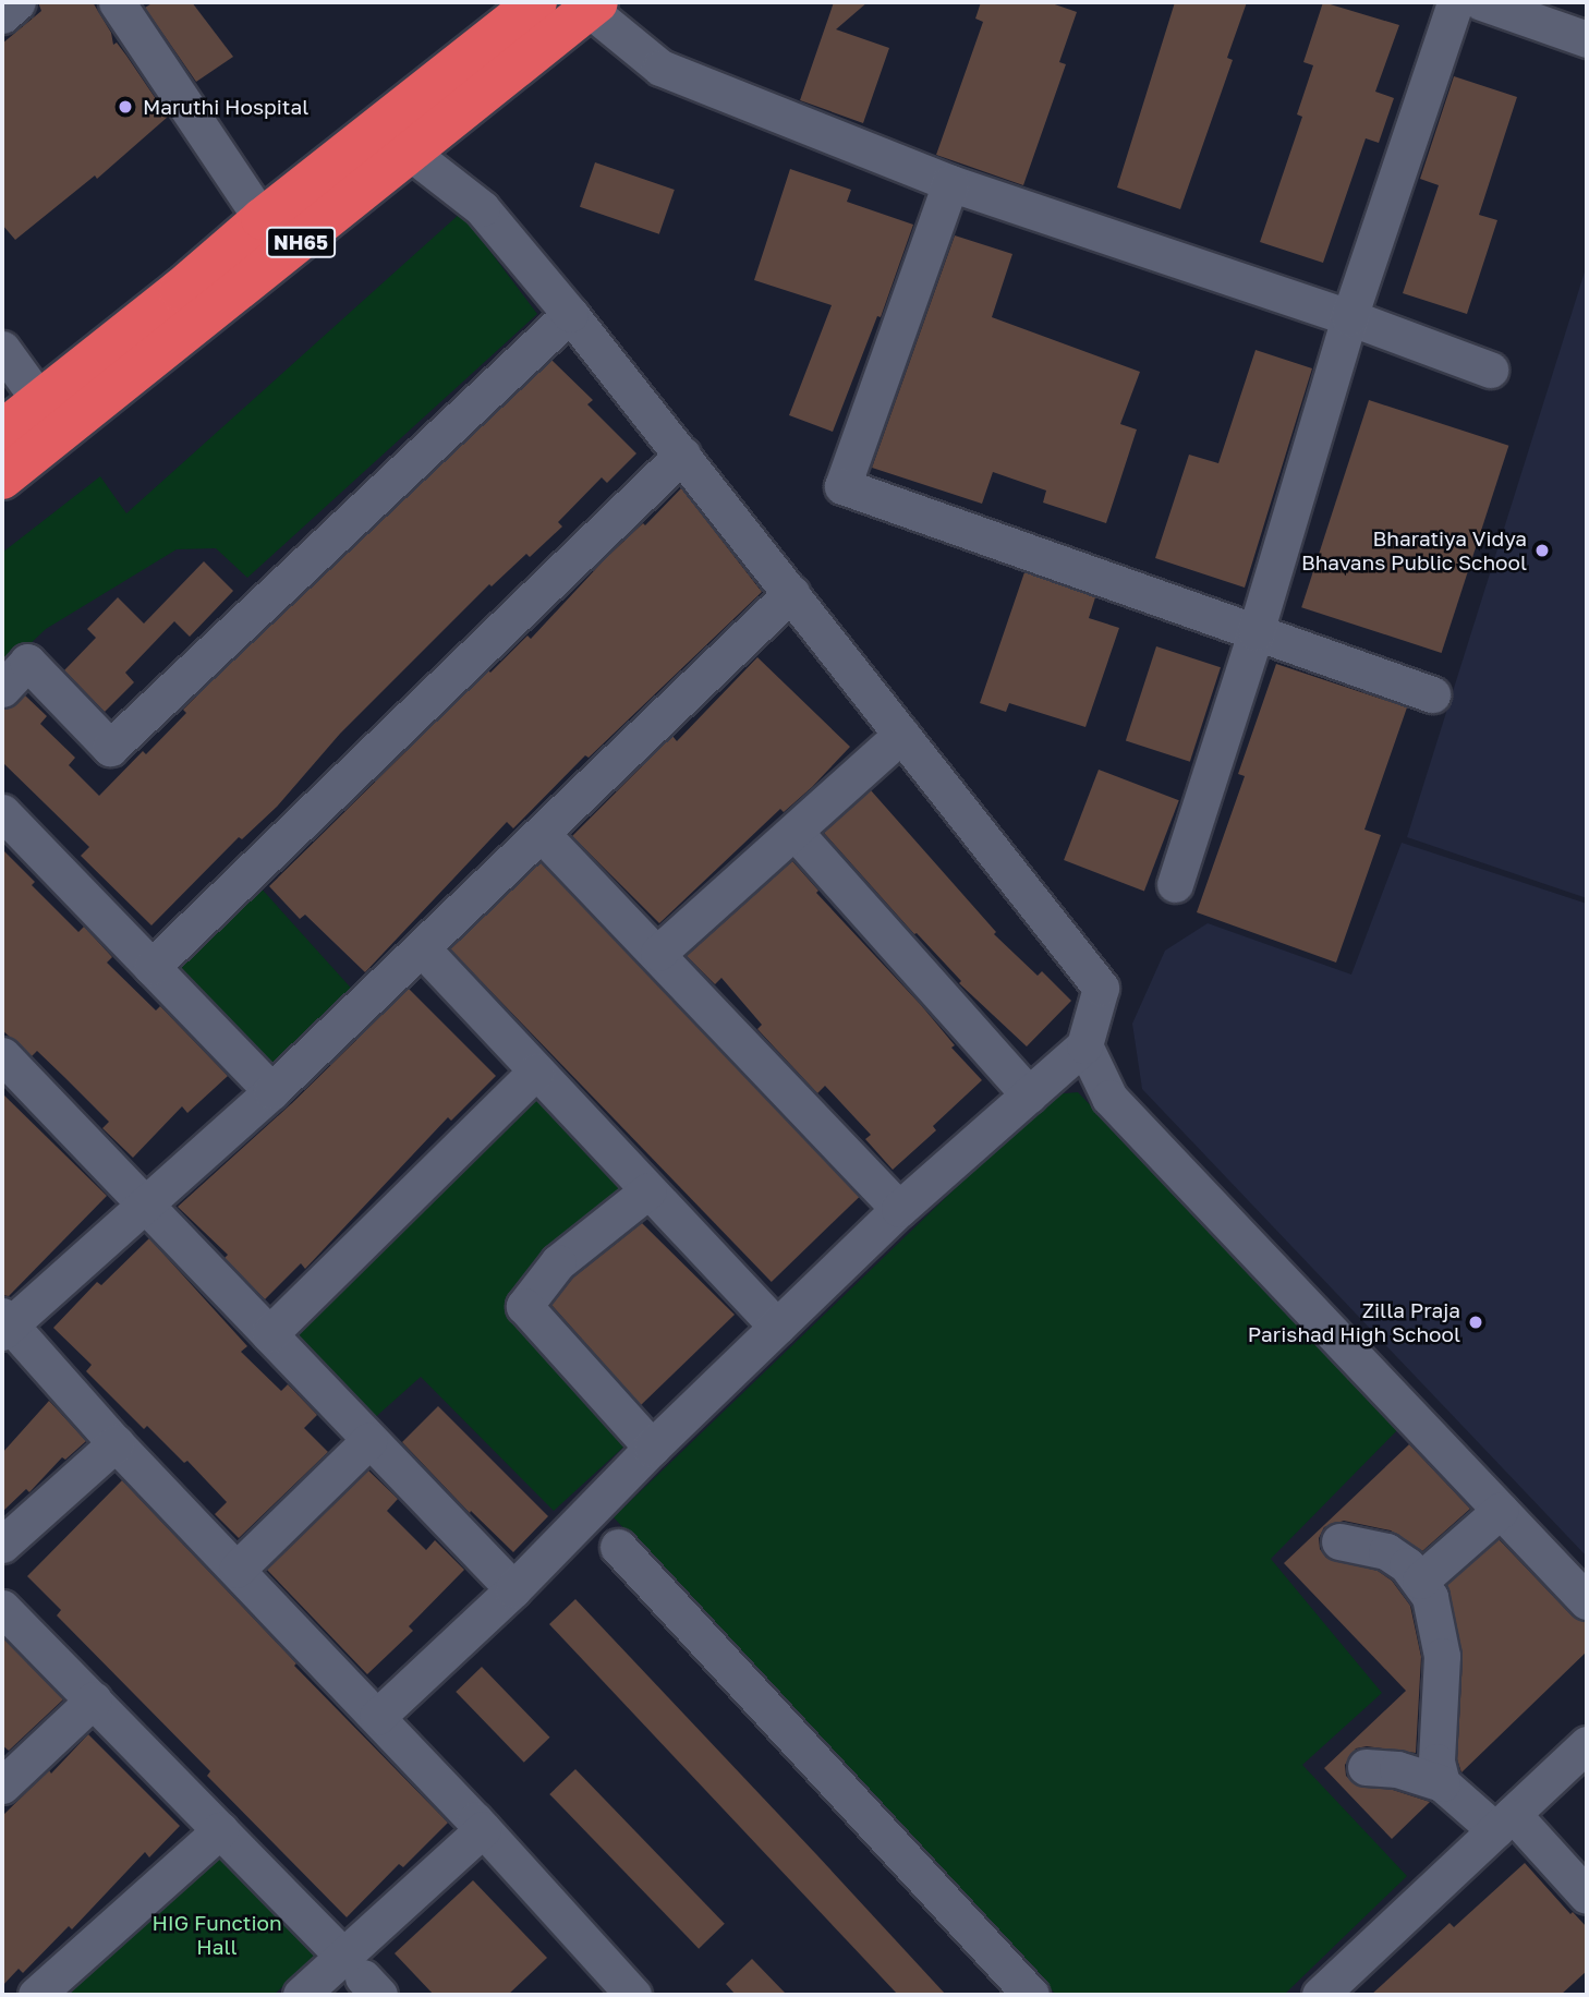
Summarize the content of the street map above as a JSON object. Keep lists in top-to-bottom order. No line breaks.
{"streets":{"highway":["NH65"]},"parks":["HIG Function Hall"],"places":["Maruthi Hospital","Bharatiya Vidya Bhavans Public School","Zilla Praja Parishad High School"]}
